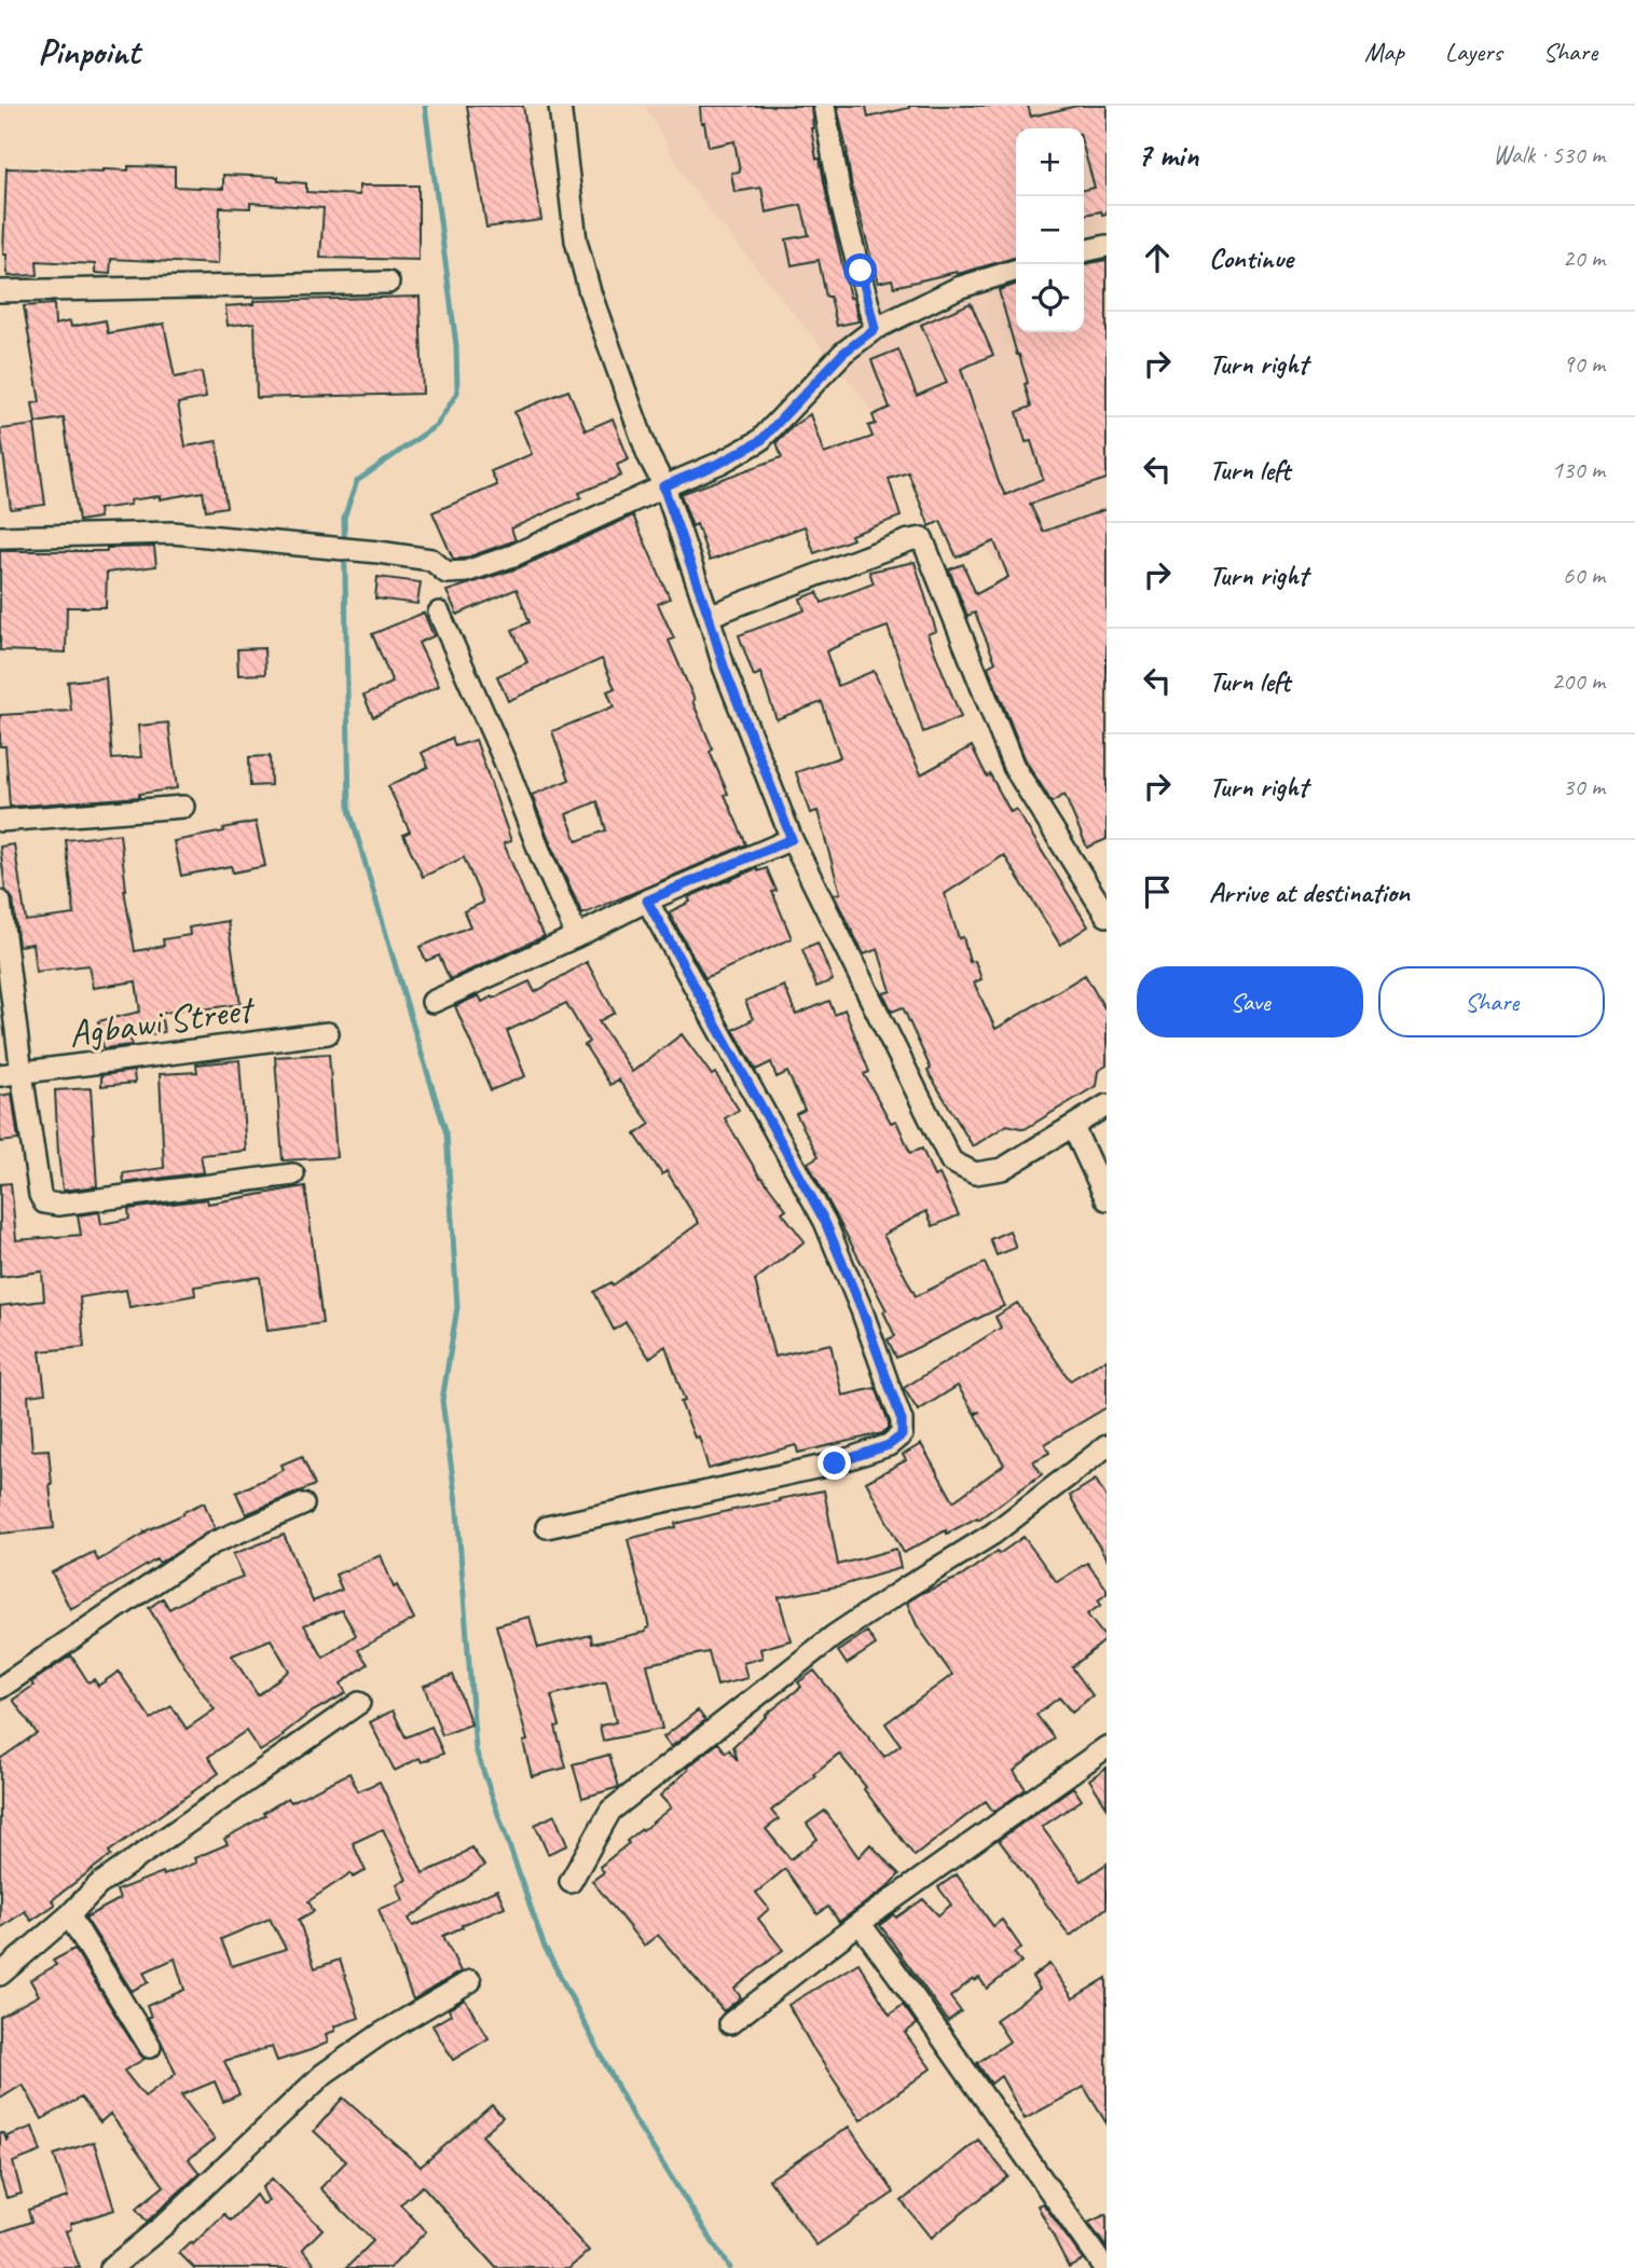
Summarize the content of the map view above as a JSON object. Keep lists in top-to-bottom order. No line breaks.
{"streets":{"street":["Agbawi Street"]},"page":{"header":"Pinpoint","nav":["Map","Layers","Share"],"heading":["7 min","Walk · 530 m"],"map_buttons":["+","−"],"list":[["Continue","20 m"],["Turn right","90 m"],["Turn left","130 m"],["Turn right","60 m"],["Turn left","200 m"],["Turn right","30 m"],"Arrive at destination"],"buttons":["Save","Share"]}}
